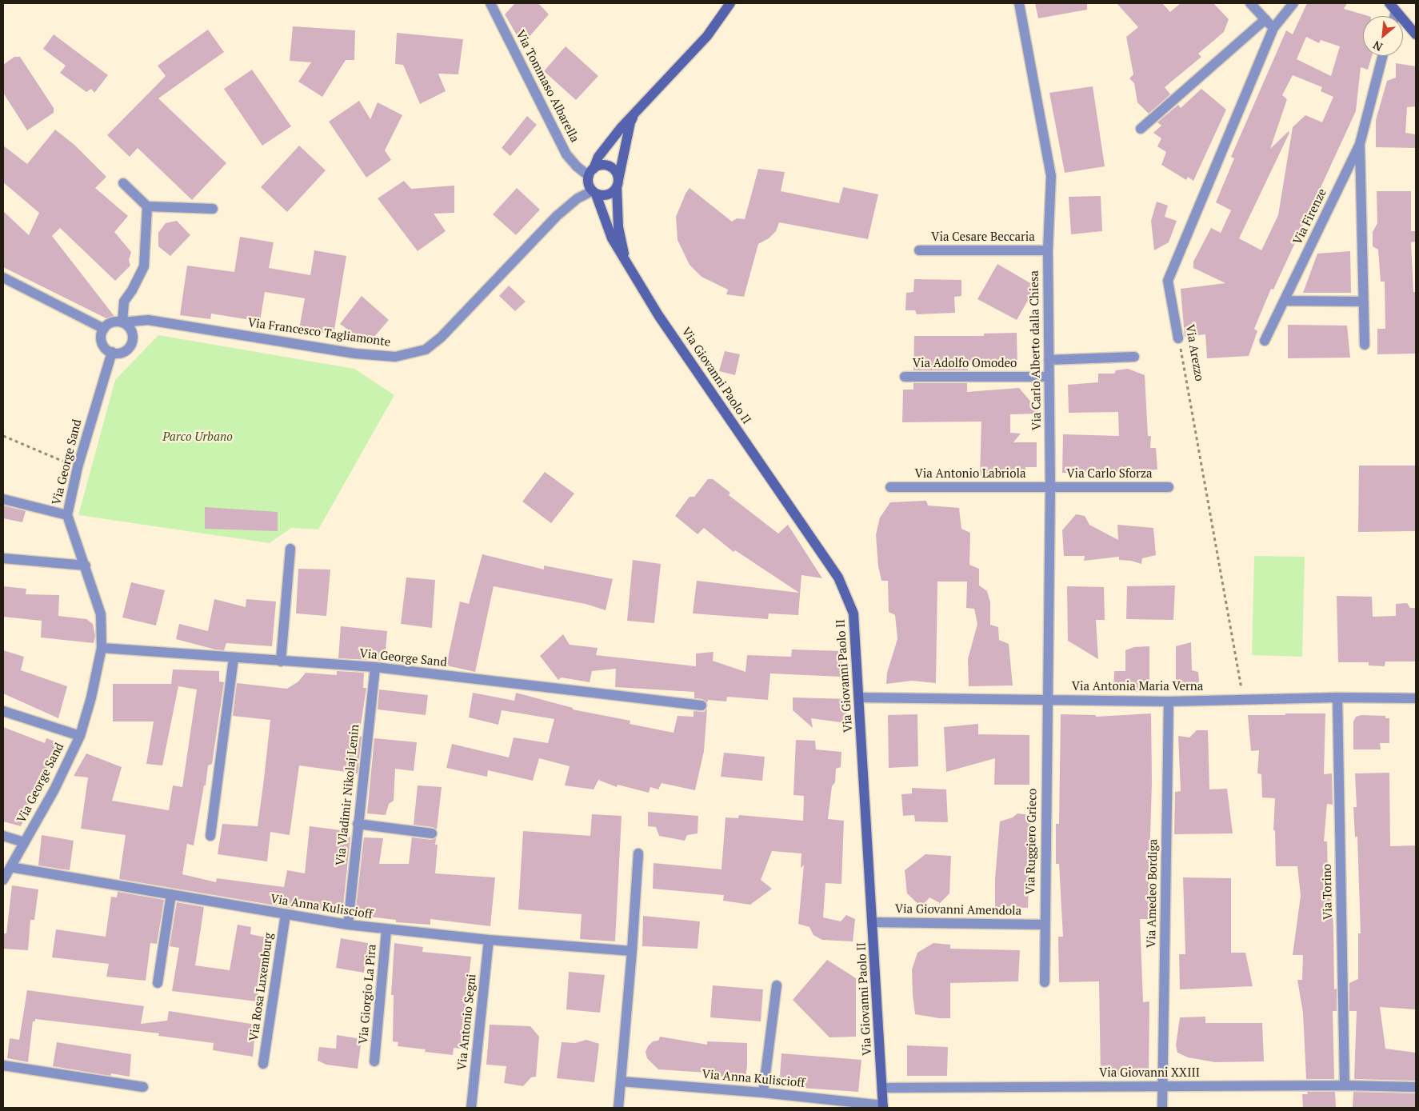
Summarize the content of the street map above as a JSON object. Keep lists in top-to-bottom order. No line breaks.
{"streets":{"street":["Via Tommaso Albarella","Via Firenze","Via Cesare Beccaria","Via Francesco Tagliamonte","Via Carlo Alberto dalla Chiesa","Via Arezzo","Via Adolfo Omodeo","Via Giovanni Paolo II","Via George Sand","Via Antonio Labriola","Via Carlo Sforza","Via Antonia Maria Verna","Via Vladimir Nikolaj Lenin","Via Ruggiero Grieco","Via Torino","Via Amedeo Bordiga","Via Anna Kuliscioff","Via Giovanni Amendola","Via Rosa Luxemburg","Via Giorgio La Pira","Via Antonio Segni","Via Giovanni XXIII"]},"crossings":[["Via Tommaso Albarella","Via Francesco Tagliamonte"],["Via Tommaso Albarella","Via Giovanni Paolo II"],["Via Cesare Beccaria","Via Carlo Alberto dalla Chiesa"],["Via Francesco Tagliamonte","Via Giovanni Paolo II"],["Via Francesco Tagliamonte","Via George Sand"],["Via Carlo Alberto dalla Chiesa","Via Adolfo Omodeo"],["Via Carlo Alberto dalla Chiesa","Via Antonio Labriola"],["Via Carlo Alberto dalla Chiesa","Via Carlo Sforza"],["Via Carlo Alberto dalla Chiesa","Via Antonia Maria Verna"],["Via Carlo Alberto dalla Chiesa","Via Ruggiero Grieco"],["Via Arezzo","Via Antonia Maria Verna"],["Via Giovanni Paolo II","Via Antonia Maria Verna"],["Via Giovanni Paolo II","Via Anna Kuliscioff"],["Via Giovanni Paolo II","Via Giovanni Amendola"],["Via Giovanni Paolo II","Via Giovanni XXIII"],["Via George Sand","Via Vladimir Nikolaj Lenin"],["Via George Sand","Via Anna Kuliscioff"],["Via Antonio Labriola","Via Carlo Sforza"],["Via Antonia Maria Verna","Via Ruggiero Grieco"],["Via Antonia Maria Verna","Via Torino"],["Via Antonia Maria Verna","Via Amedeo Bordiga"],["Via Vladimir Nikolaj Lenin","Via Anna Kuliscioff"],["Via Ruggiero Grieco","Via Giovanni Amendola"],["Via Torino","Via Giovanni XXIII"],["Via Amedeo Bordiga","Via Giovanni XXIII"],["Via Anna Kuliscioff","Via Rosa Luxemburg"],["Via Anna Kuliscioff","Via Giorgio La Pira"],["Via Anna Kuliscioff","Via Antonio Segni"]],"parks":["Parco Urbano"],"north":"bottom left"}
